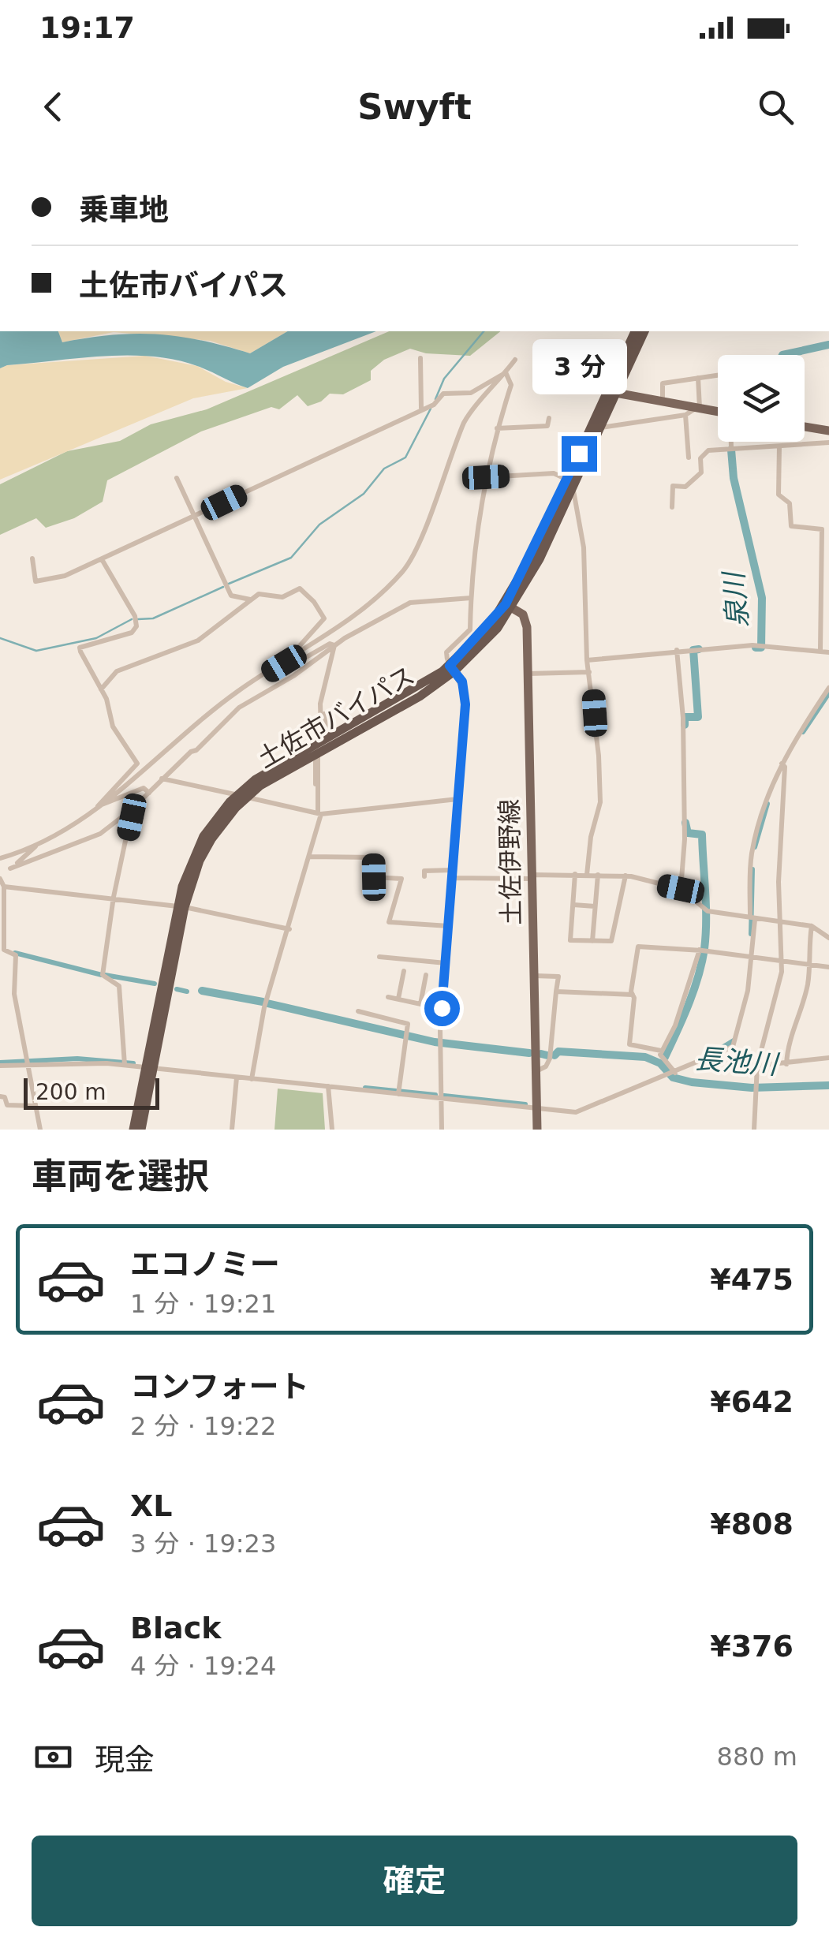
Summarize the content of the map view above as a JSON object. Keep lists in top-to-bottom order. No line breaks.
{"streets":{"highway":["土佐市バイパス"],"main road":["土佐伊野線"]},"crossings":[["土佐市バイパス","土佐伊野線"]],"water":["泉川","長池川"],"scale_bar":"200 m","page":{"status":"19:17","header":"Swyft","banner":["乗車地","土佐市バイパス"],"bubble":"3 分","scale":"200 m","heading":"車両を選択","list":[{"name":"エコノミー","note":"1 分 · 19:21","value":"¥475"},{"name":"コンフォート","note":"2 分 · 19:22","value":"¥642"},{"name":"XL","note":"3 分 · 19:23","value":"¥808"},{"name":"Black","note":"4 分 · 19:24","value":"¥376"}],"pay":["現金","880 m"],"buttons":"確定"}}
